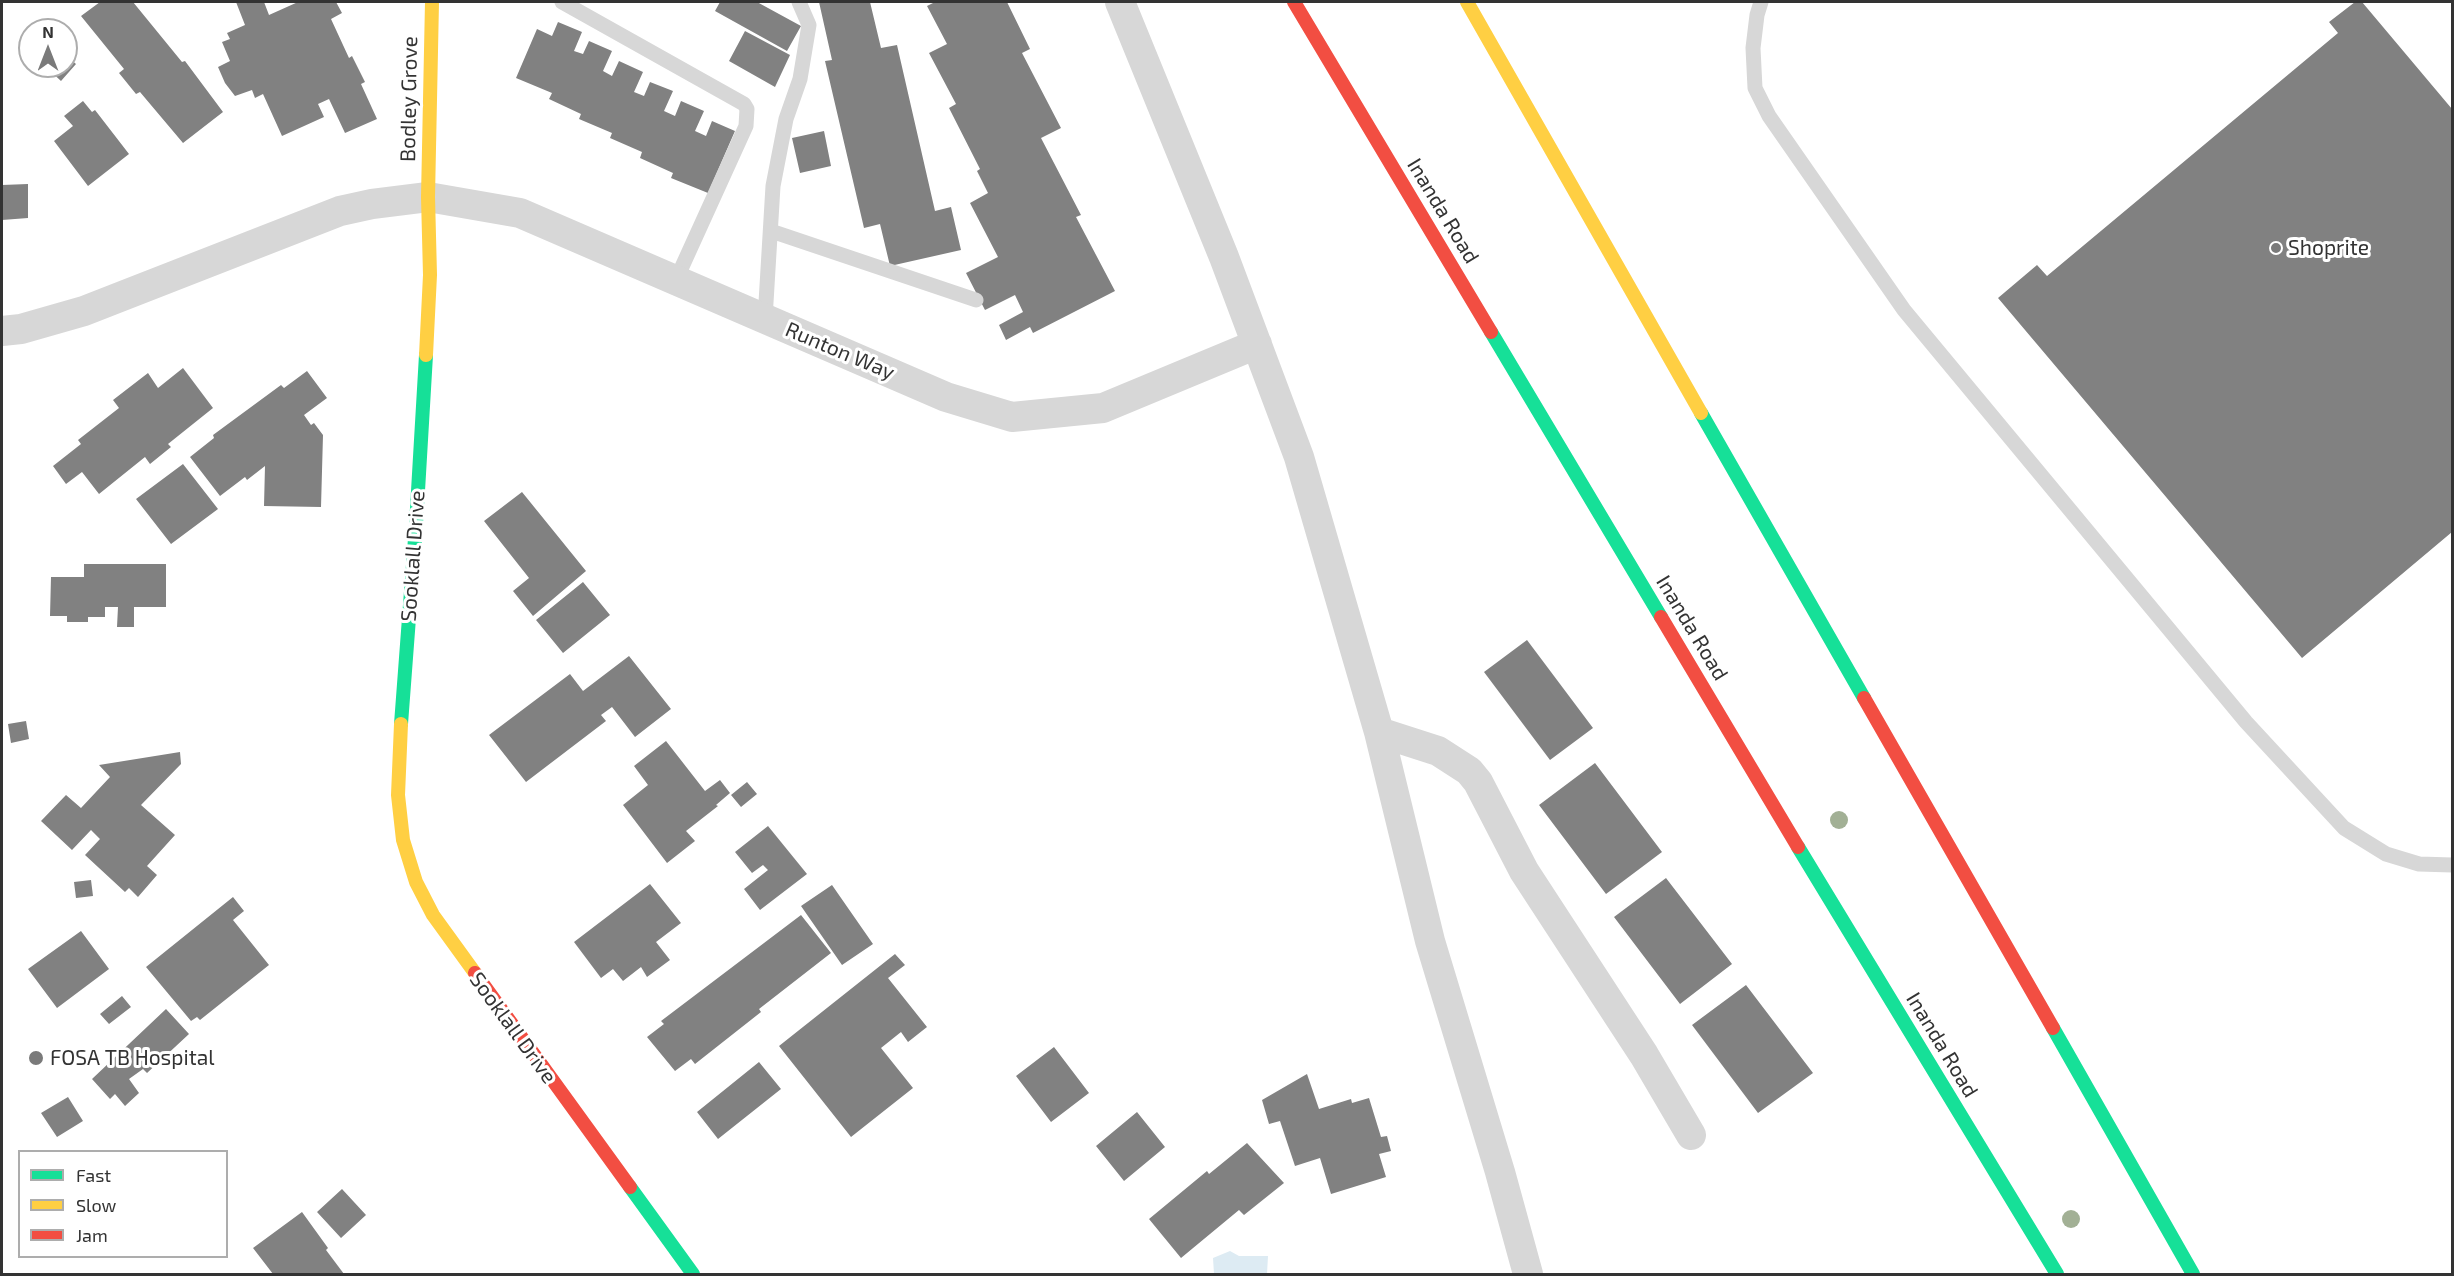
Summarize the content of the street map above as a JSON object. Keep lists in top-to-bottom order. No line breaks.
{"streets":{"main road":["Bodley Grove","Inanda Road","Sooklall Drive"],"street":["Runton Way"]},"crossings":[["Bodley Grove","Runton Way"],["Bodley Grove","Sooklall Drive"],["Runton Way","Sooklall Drive"]],"places":["Shoprite","FOSA TB Hospital"],"legend":["Fast","Slow","Jam"],"north":"top"}
